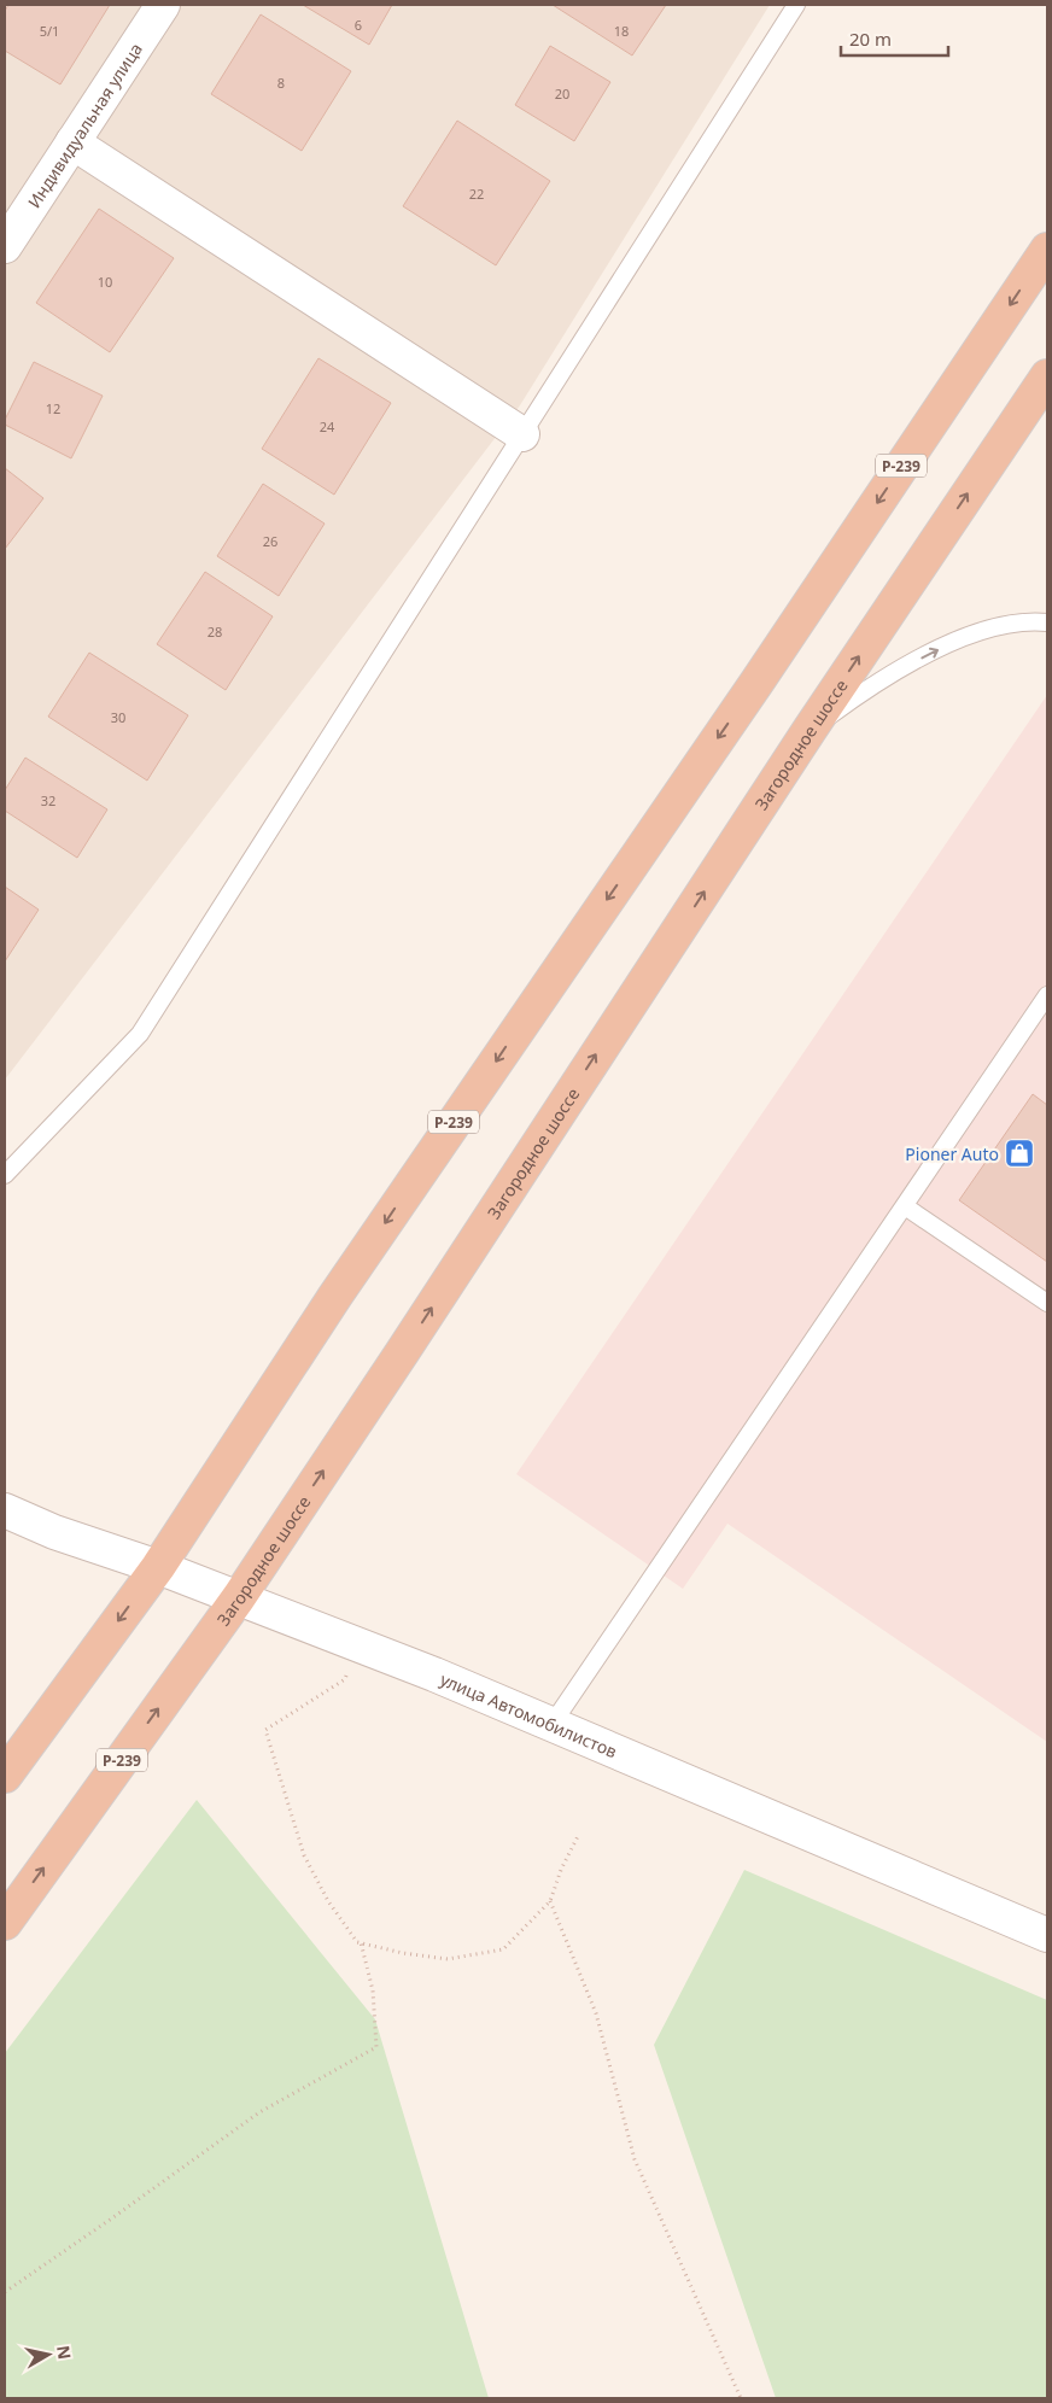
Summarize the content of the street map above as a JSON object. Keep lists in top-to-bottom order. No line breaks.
{"streets":{"highway":["Р-239","Загородное шоссе"],"street":["Индивидуальная улица","улица Автомобилистов"]},"crossings":[["Р-239","улица Автомобилистов"],["Загородное шоссе","улица Автомобилистов"]],"places":{"shop":["Pioner Auto"]},"house_numbers":["6","5/1","18","8","20","22","10","12","24","26","28","30","32"],"scale_bar":"20 m","north":"right"}
